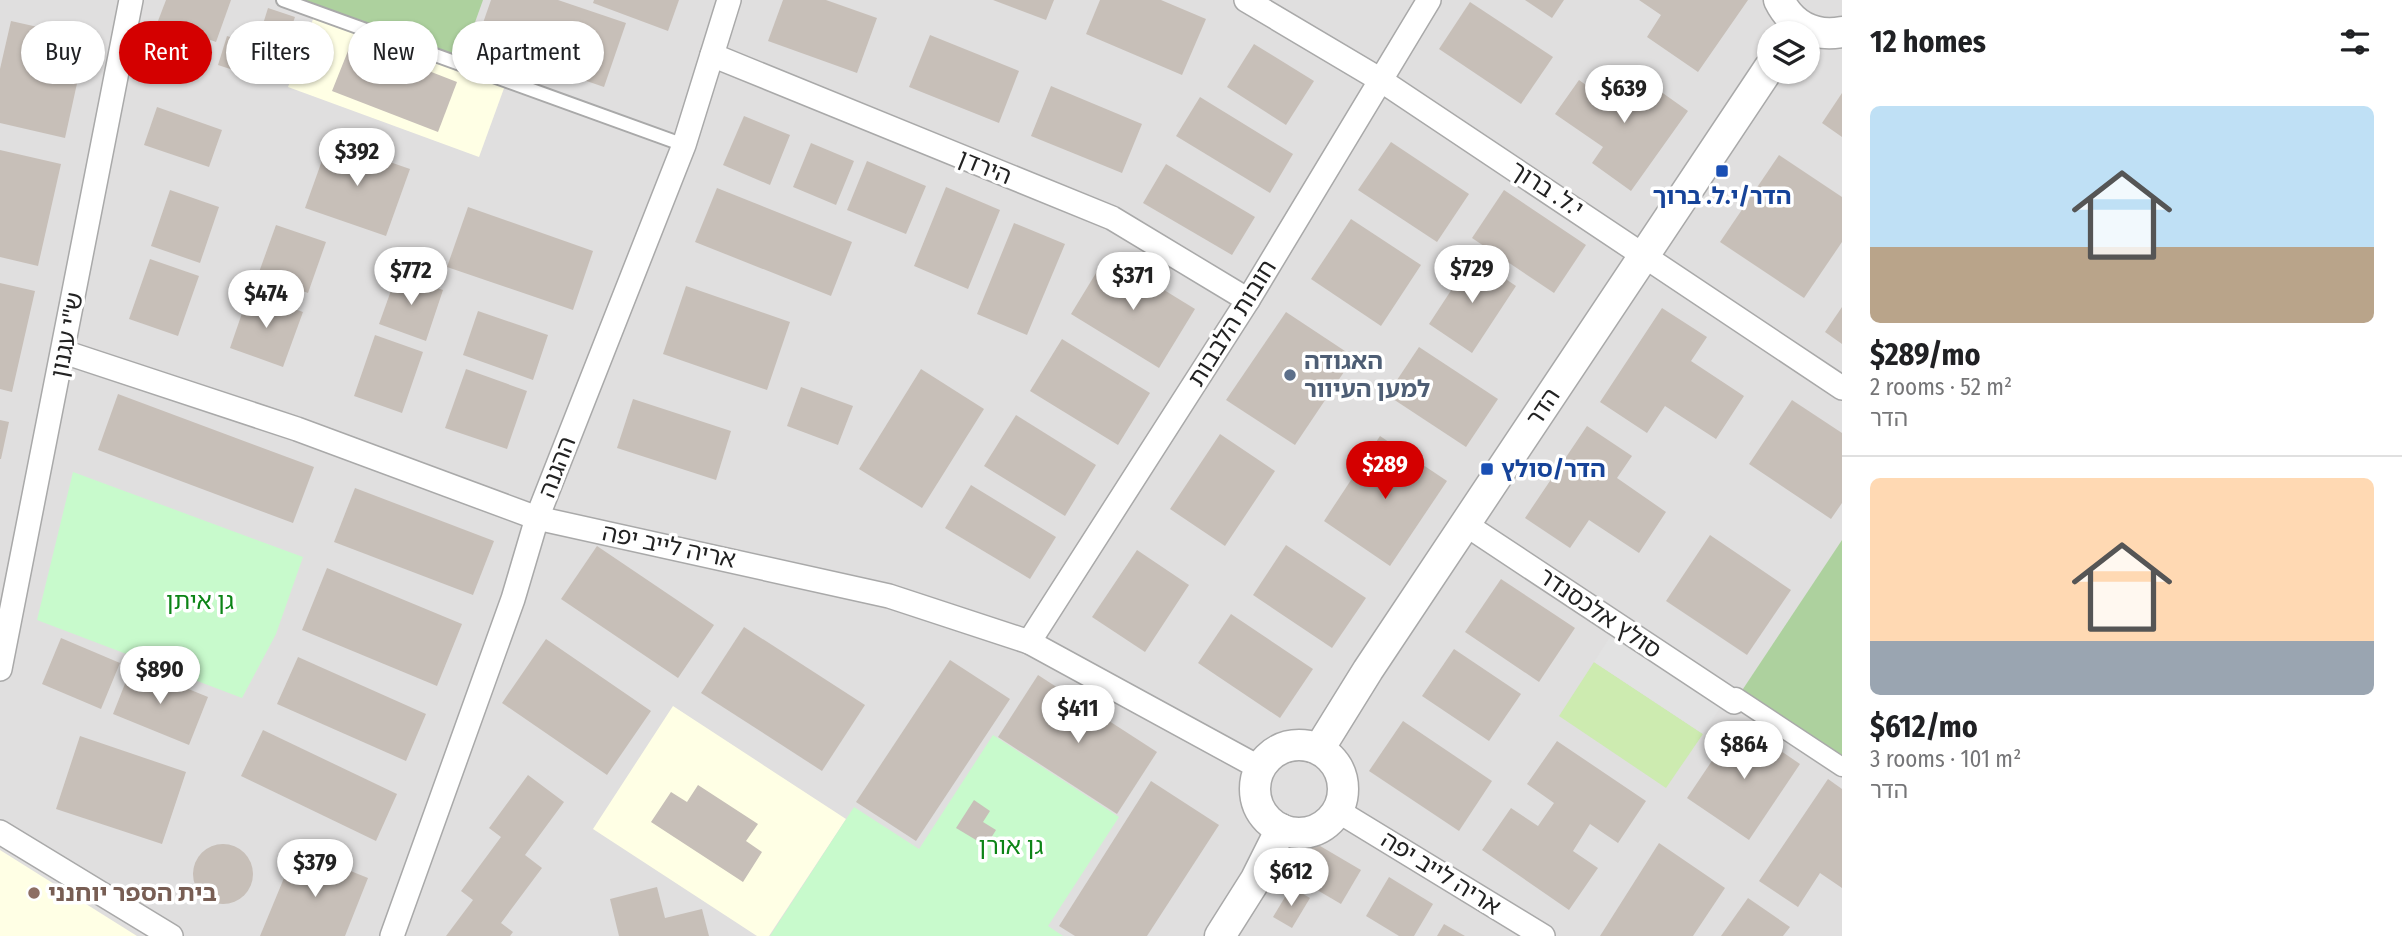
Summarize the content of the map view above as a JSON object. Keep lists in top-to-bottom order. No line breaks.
{"streets":{"street":["הירדן","י.ל. ברוך","חובות הלבבות","ש\"י עגנון","הדר","ההגנה","אריה לייב יפה","סולץ אלכסנדר"]},"crossings":[["הירדן","חובות הלבבות"],["הירדן","ההגנה"],["י.ל. ברוך","חובות הלבבות"],["י.ל. ברוך","הדר"],["חובות הלבבות","אריה לייב יפה"],["ש\"י עגנון","אריה לייב יפה"],["הדר","אריה לייב יפה"],["הדר","סולץ אלכסנדר"],["ההגנה","אריה לייב יפה"]],"parks":["גן איתן","גן אורן"],"places":{"transit":["הדר/י.ל. ברוך","הדר/סולץ"],"other":["האגודה למען העיוור","בית הספר יוחנני"]},"page":{"heading":"12 homes","chip":["Buy","Rent","Filters","New","Apartment"],"price":["$639","$392","$729","$772","$371","$474","$289","$890","$411","$864","$379","$612"],"list":[{"name":"$289/mo","note":"2 rooms · 52 m² · הדר"},{"name":"$612/mo","note":"3 rooms · 101 m² · הדר"}]}}
